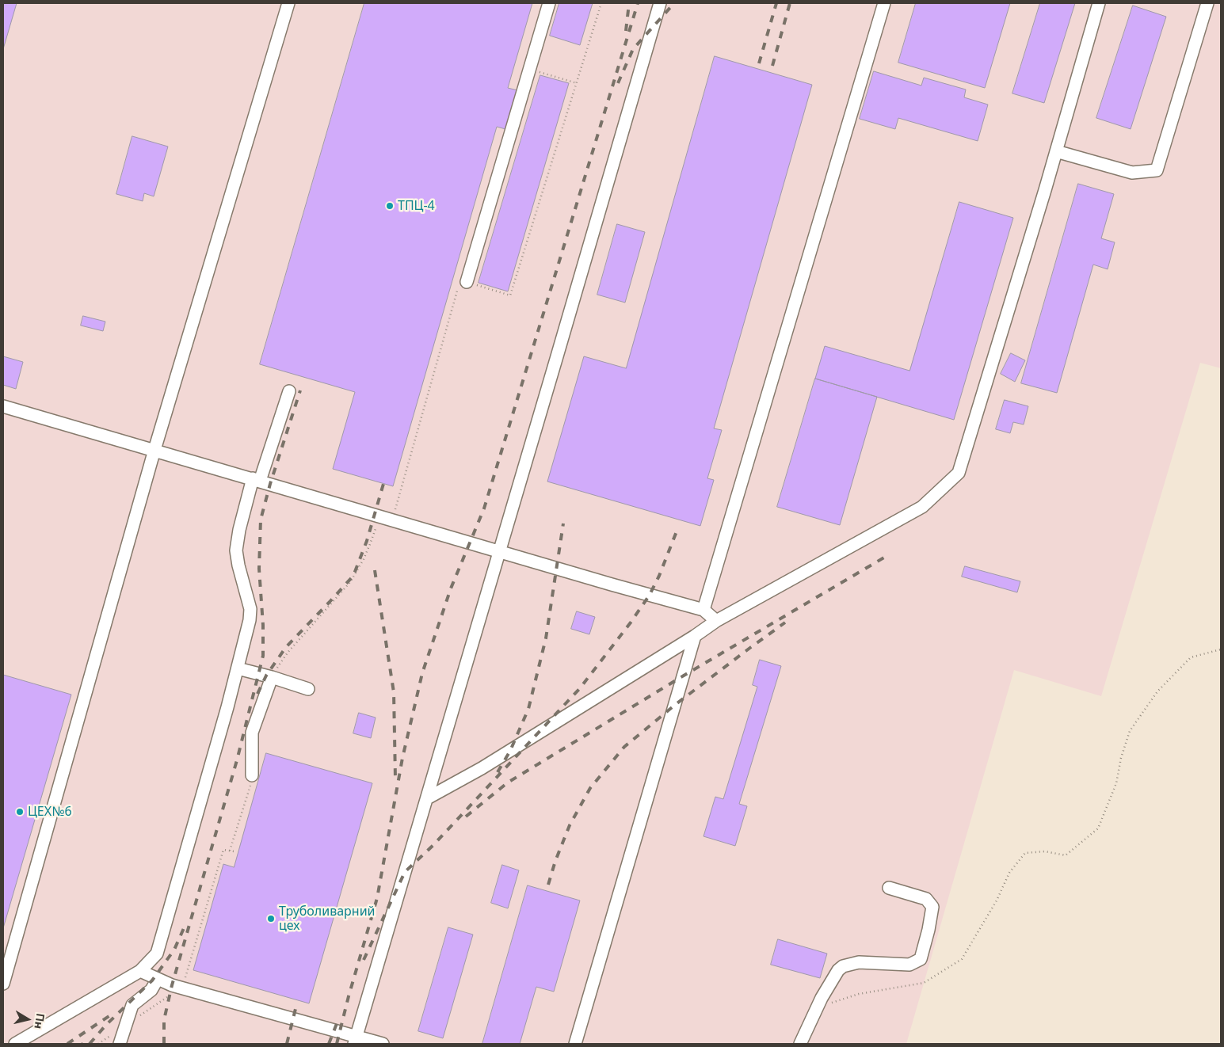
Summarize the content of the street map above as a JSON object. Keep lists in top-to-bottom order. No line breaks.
{"places":["ТПЦ-4","ЦЕХ№6","Труболиварний цех"],"north":"right"}
